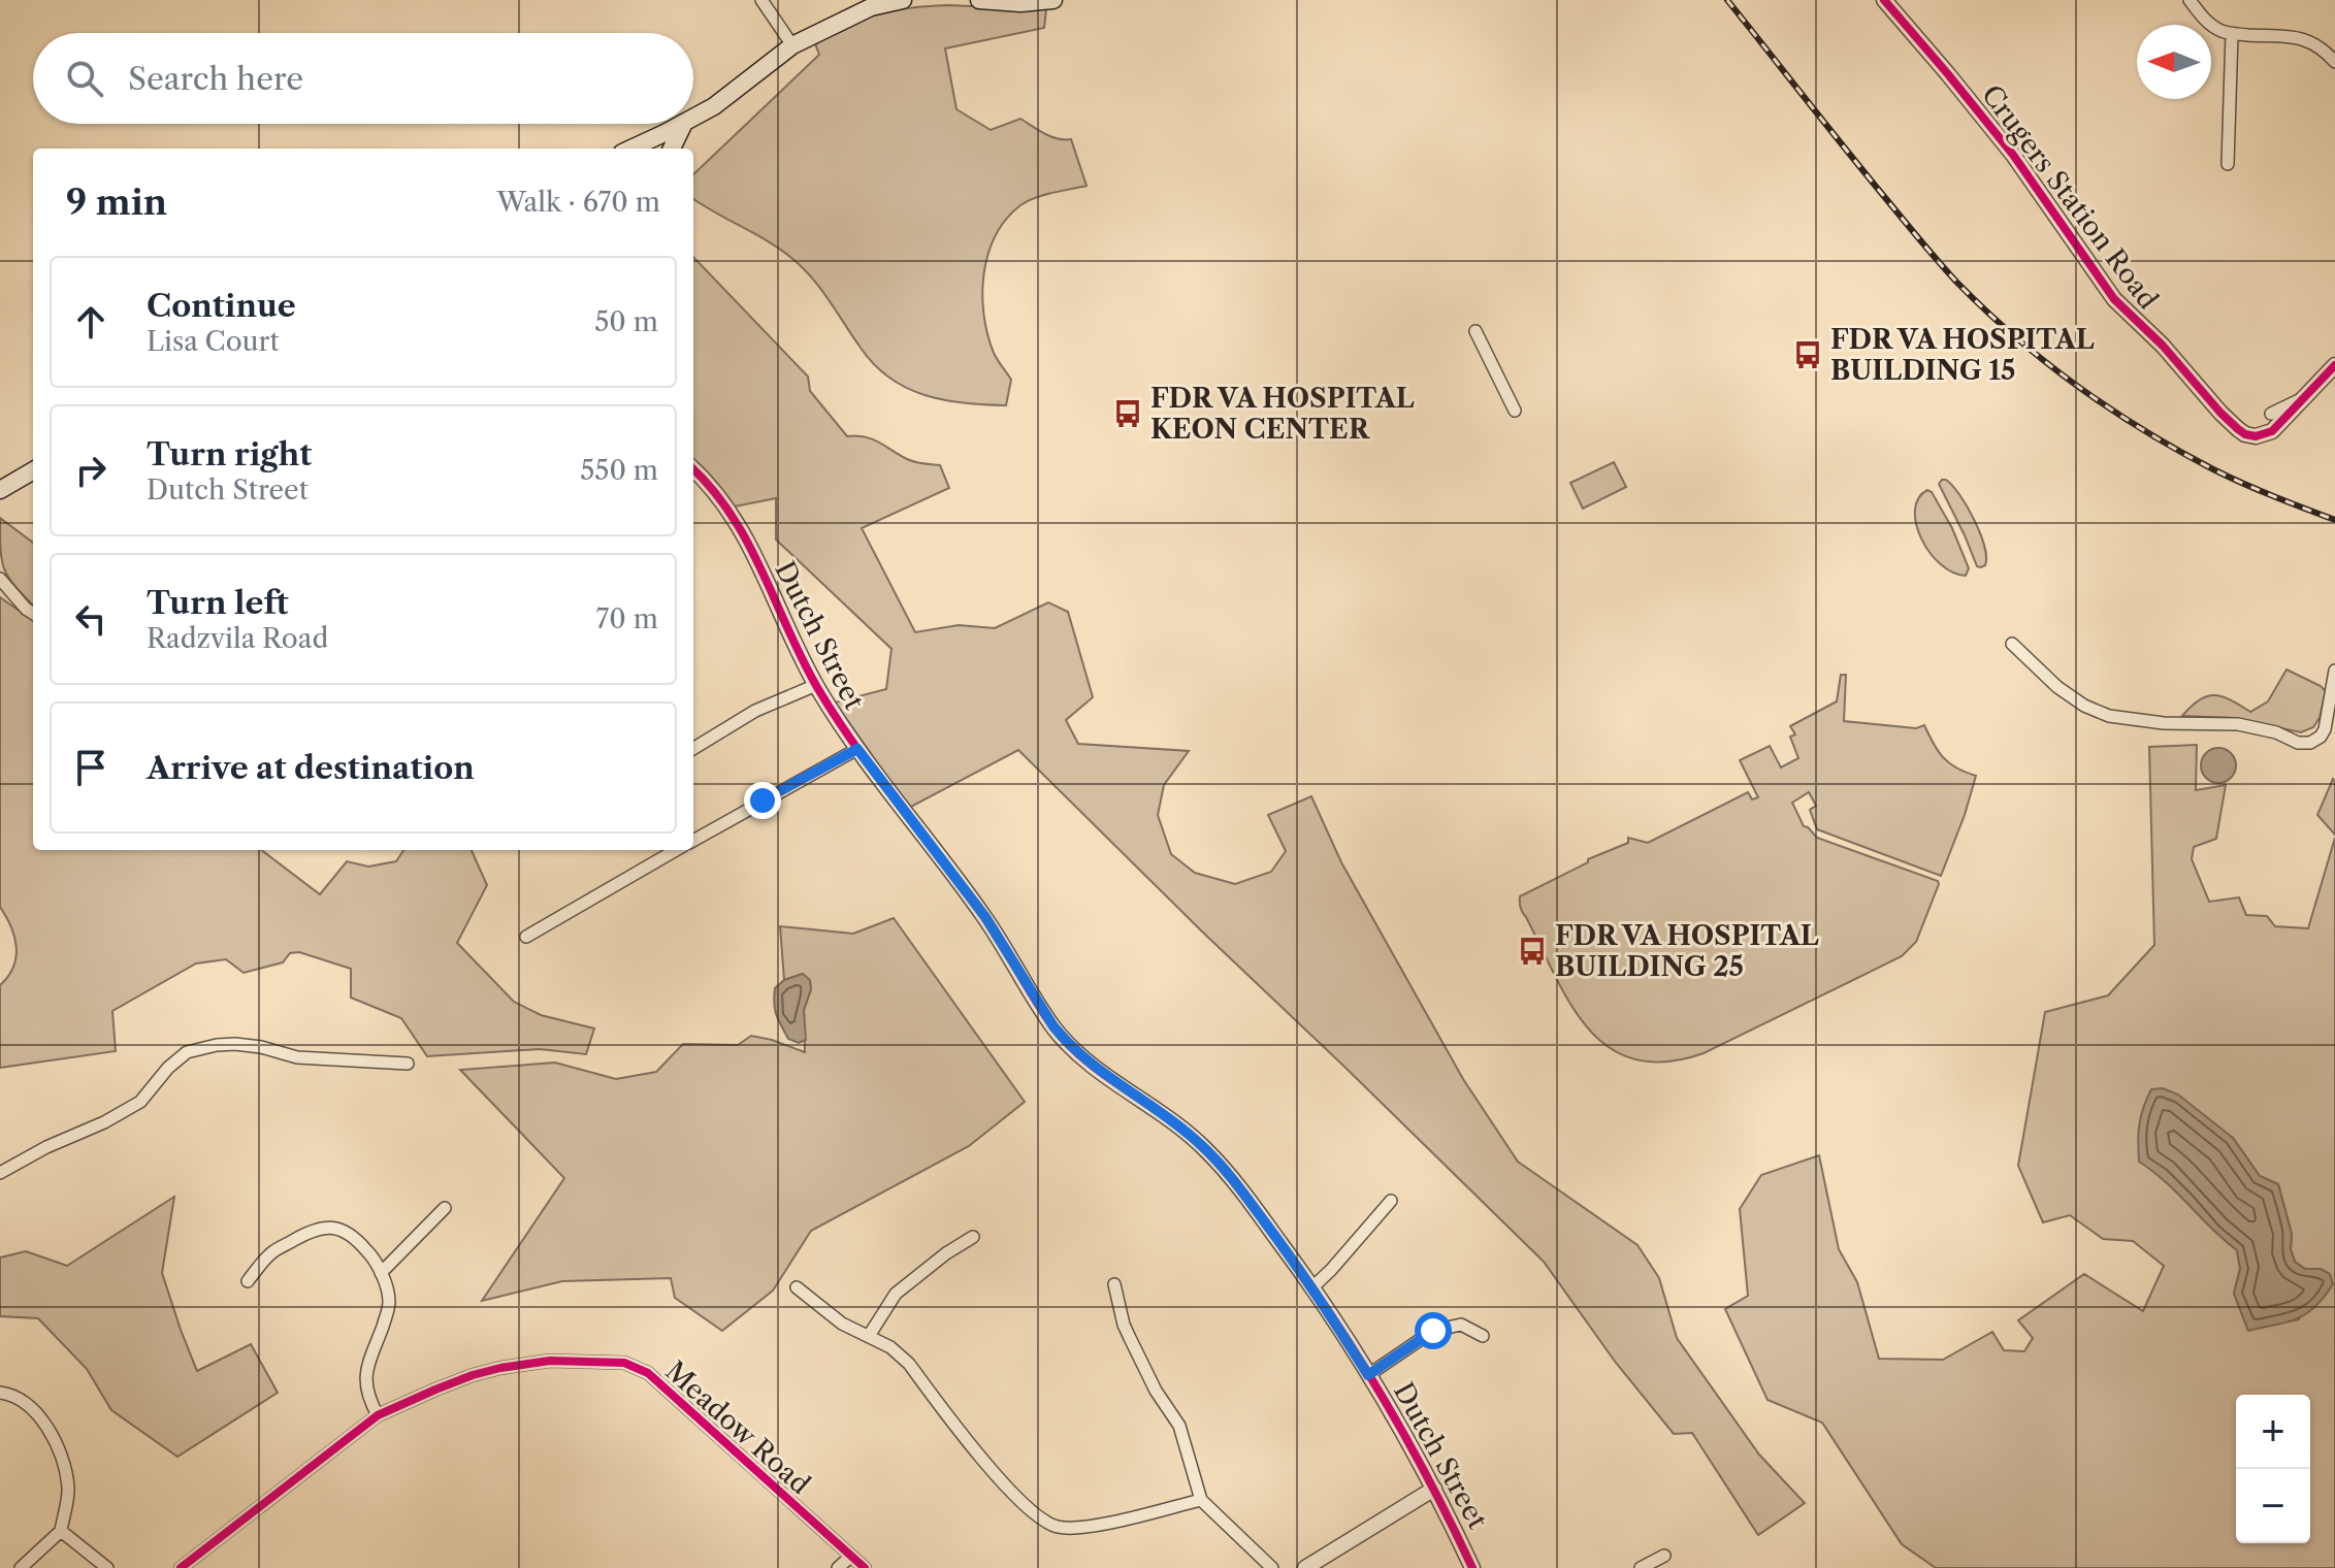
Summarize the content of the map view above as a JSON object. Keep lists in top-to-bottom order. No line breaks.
{"streets":{"street":["Crugers Station Road","Dutch Street","Meadow Road"]},"places":{"bus stop":["FDR VA HOSPITAL BUILDING 15","FDR VA HOSPITAL KEON CENTER","FDR VA HOSPITAL BUILDING 25"]},"north":"left","page":{"search":"Search here","heading":["9 min","Walk · 670 m"],"list":[["Continue","Lisa Court","50 m"],["Turn right","Dutch Street","550 m"],["Turn left","Radzvila Road","70 m"],"Arrive at destination"],"map_buttons":["+","−"]}}
